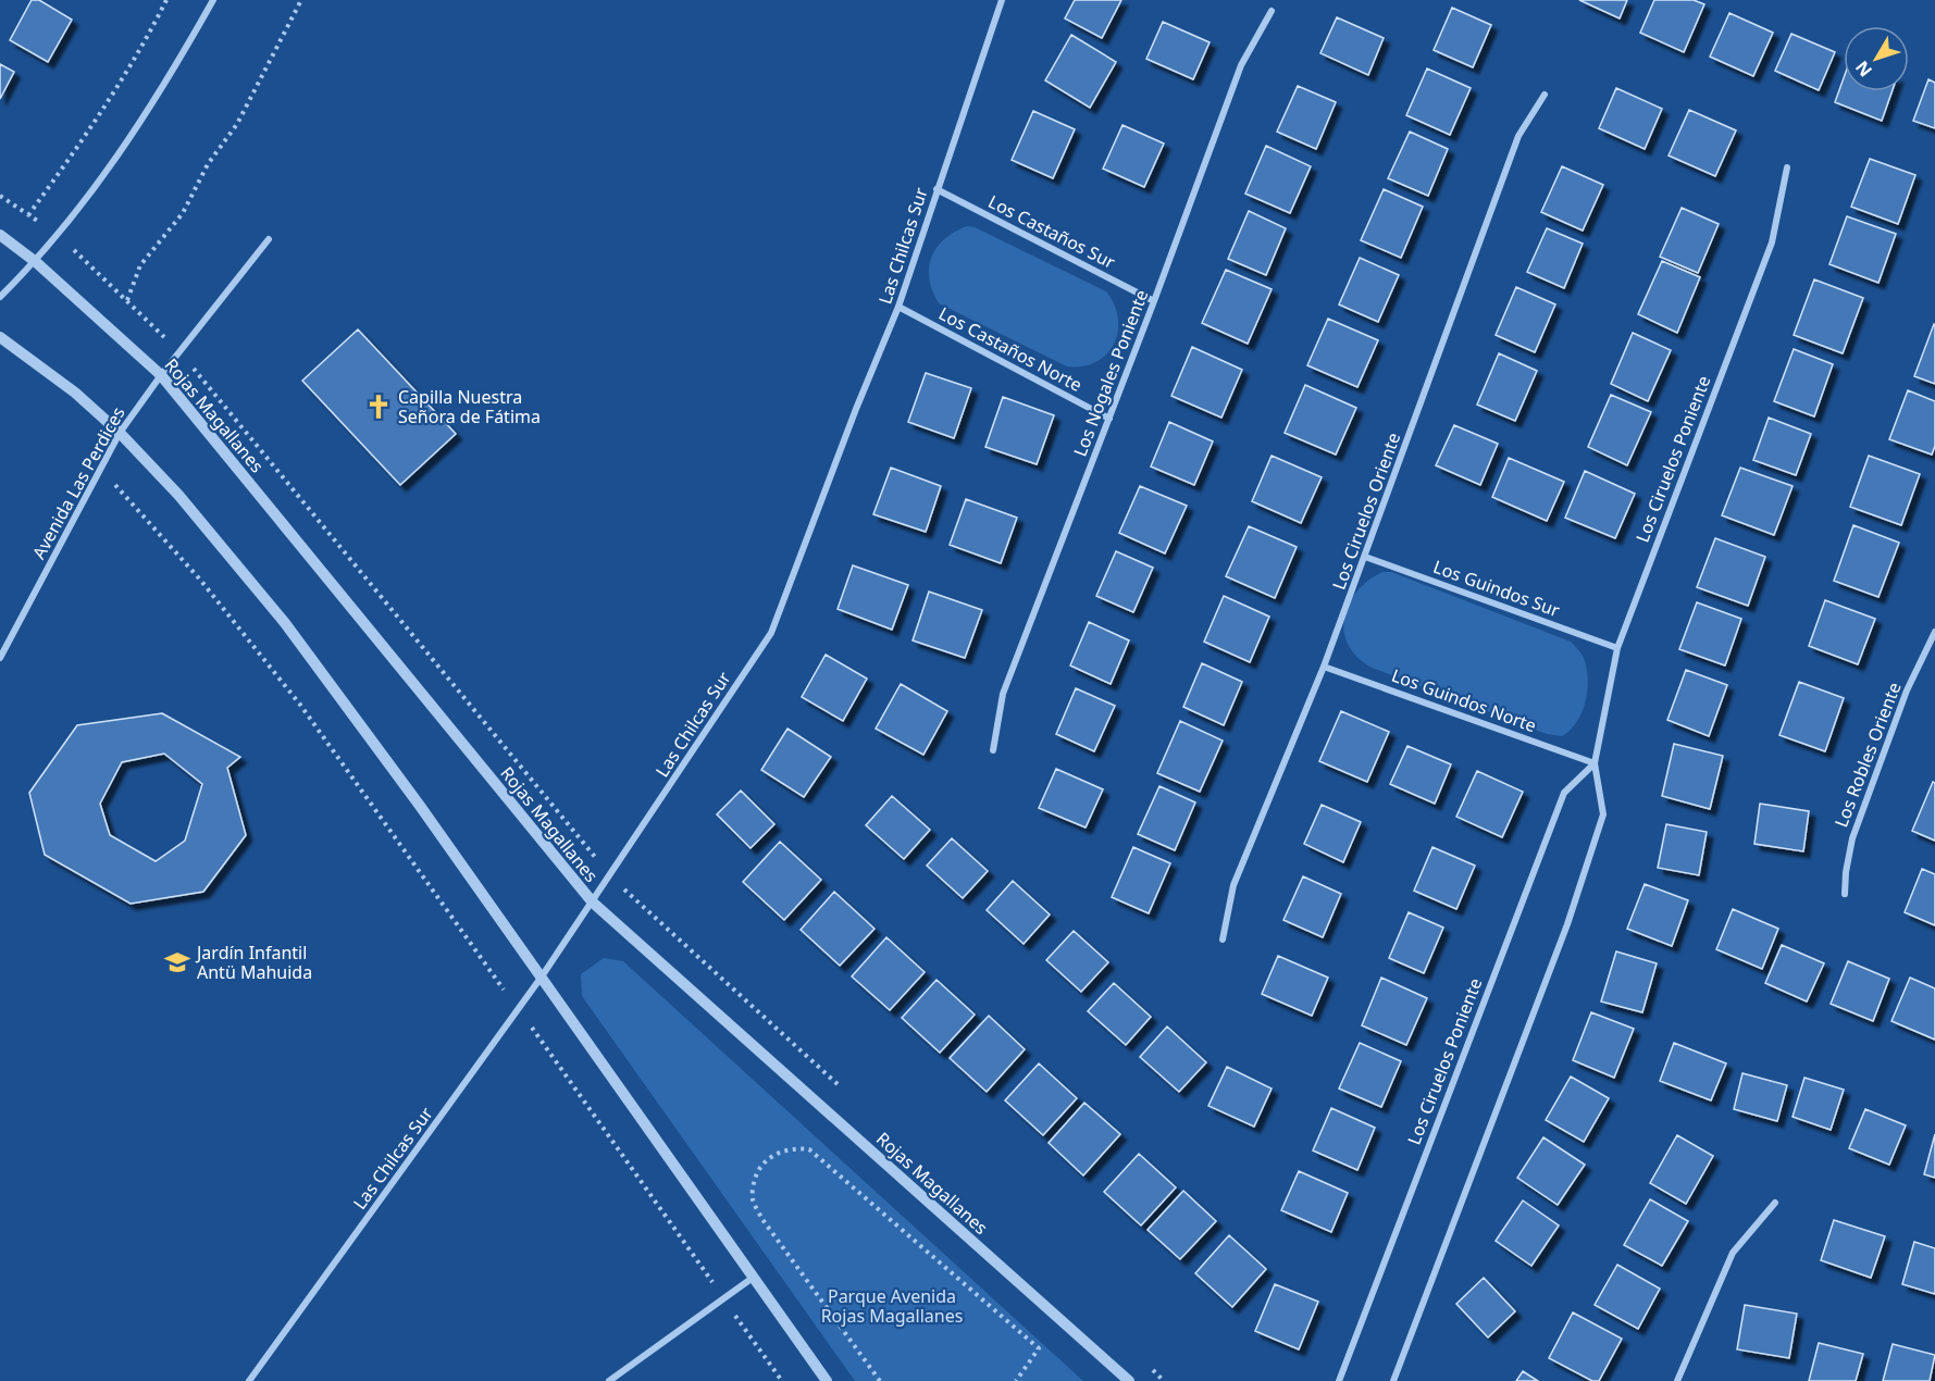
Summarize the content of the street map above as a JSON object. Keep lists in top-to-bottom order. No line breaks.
{"streets":{"street":["Los Castaños Sur","Las Chilcas Sur","Los Castaños Norte","Los Nogales Poniente","Rojas Magallanes","Los Ciruelos Poniente","Avenida Las Perdices","Los Ciruelos Oriente","Los Guindos Sur","Los Guindos Norte","Los Robles Oriente"]},"crossings":[["Los Castaños Sur","Las Chilcas Sur"],["Los Castaños Sur","Los Nogales Poniente"],["Las Chilcas Sur","Los Castaños Norte"],["Las Chilcas Sur","Rojas Magallanes"],["Los Castaños Norte","Los Nogales Poniente"],["Rojas Magallanes","Avenida Las Perdices"],["Los Ciruelos Poniente","Los Guindos Sur"],["Los Ciruelos Poniente","Los Guindos Norte"],["Los Ciruelos Oriente","Los Guindos Sur"],["Los Ciruelos Oriente","Los Guindos Norte"]],"parks":["Parque Avenida Rojas Magallanes"],"places":{"church":["Capilla Nuestra Señora de Fátima"],"school or university":["Jardín Infantil Antü Mahuida"]},"north":"bottom left"}
